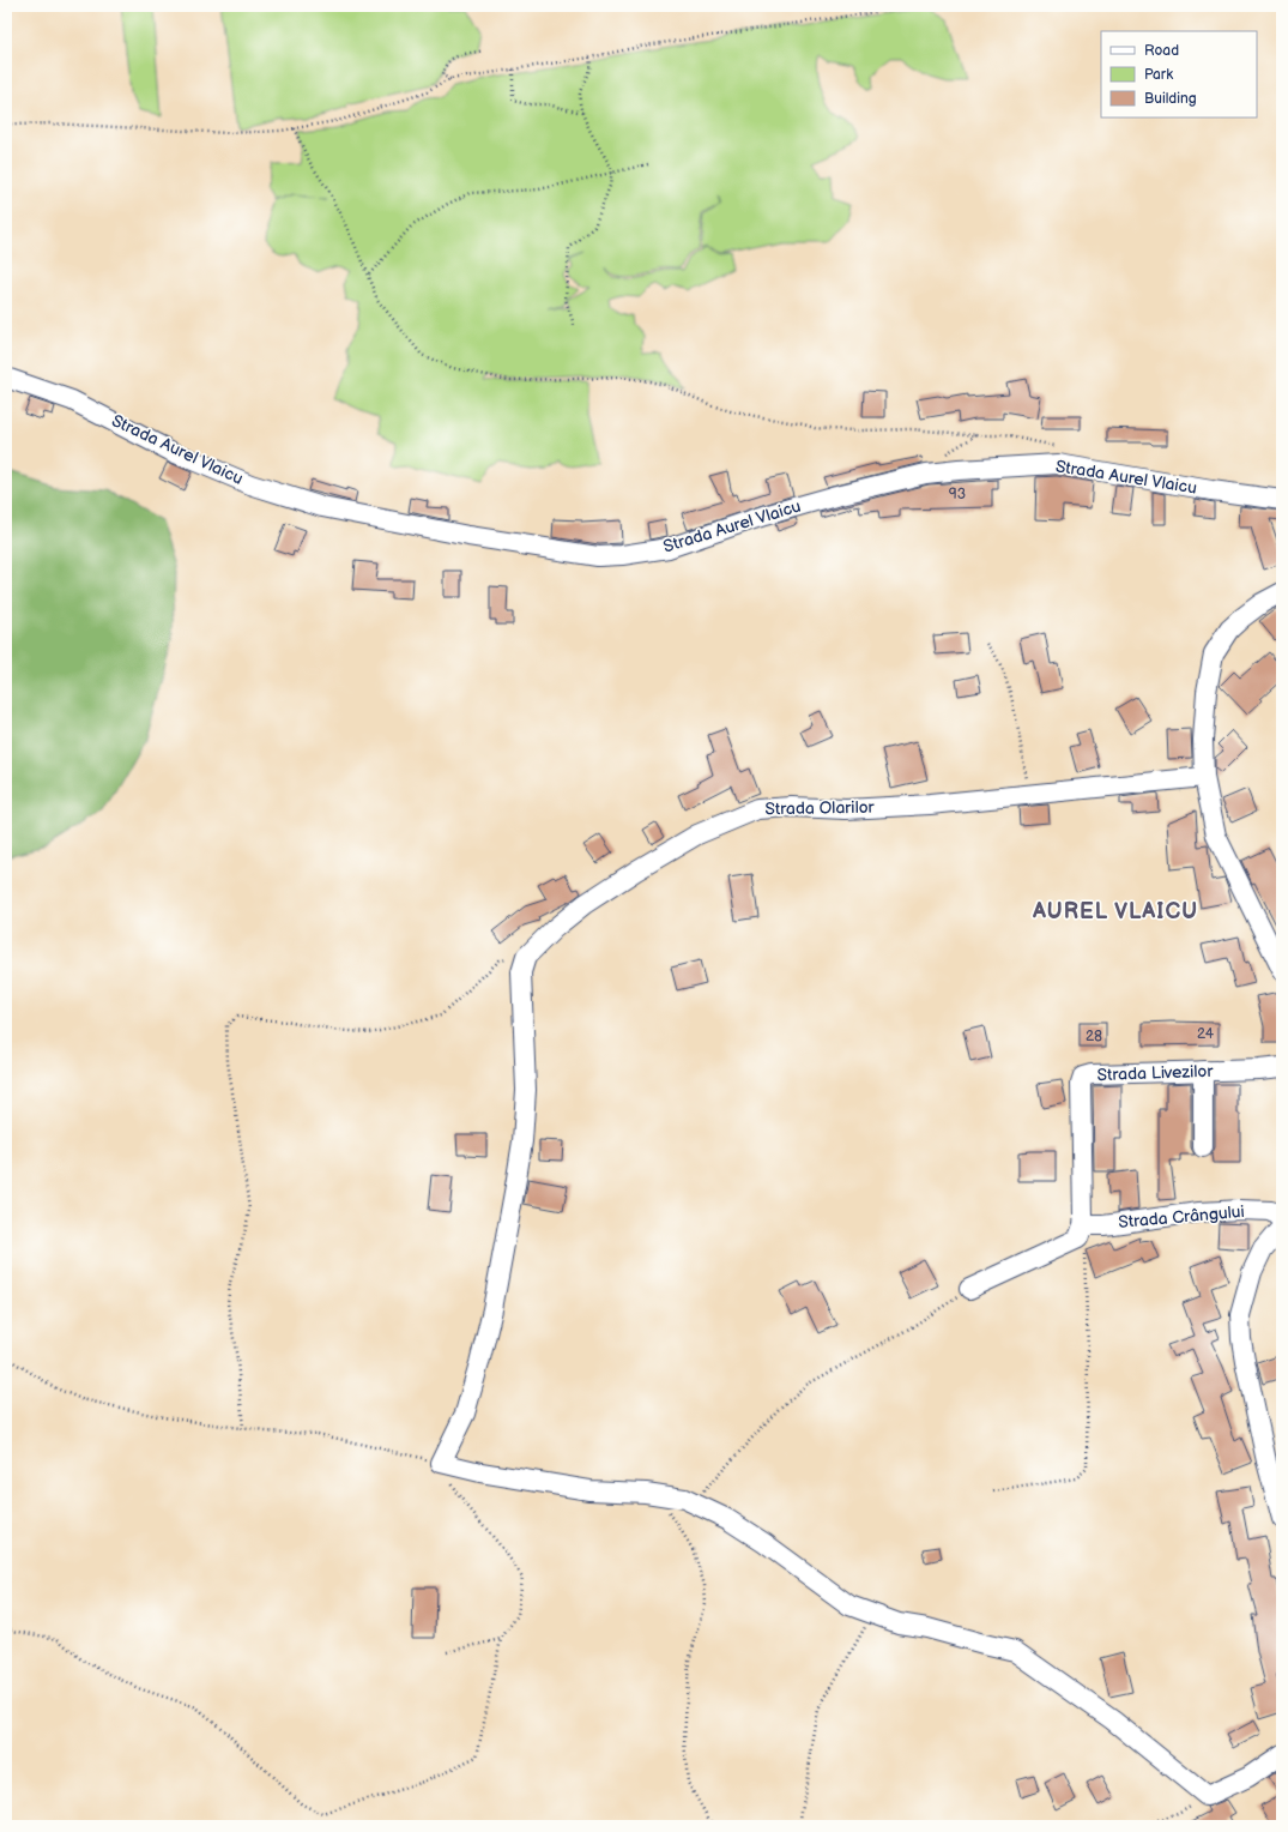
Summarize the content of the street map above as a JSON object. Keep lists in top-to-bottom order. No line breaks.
{"streets":{"street":["Strada Aurel Vlaicu","Strada Olarilor","Strada Livezilor","Strada Crângului"]},"crossings":[["Strada Livezilor","Strada Crângului"]],"districts":["AUREL VLAICU"],"house_numbers":["93","24","28"],"legend":["Road","Park","Building"]}
